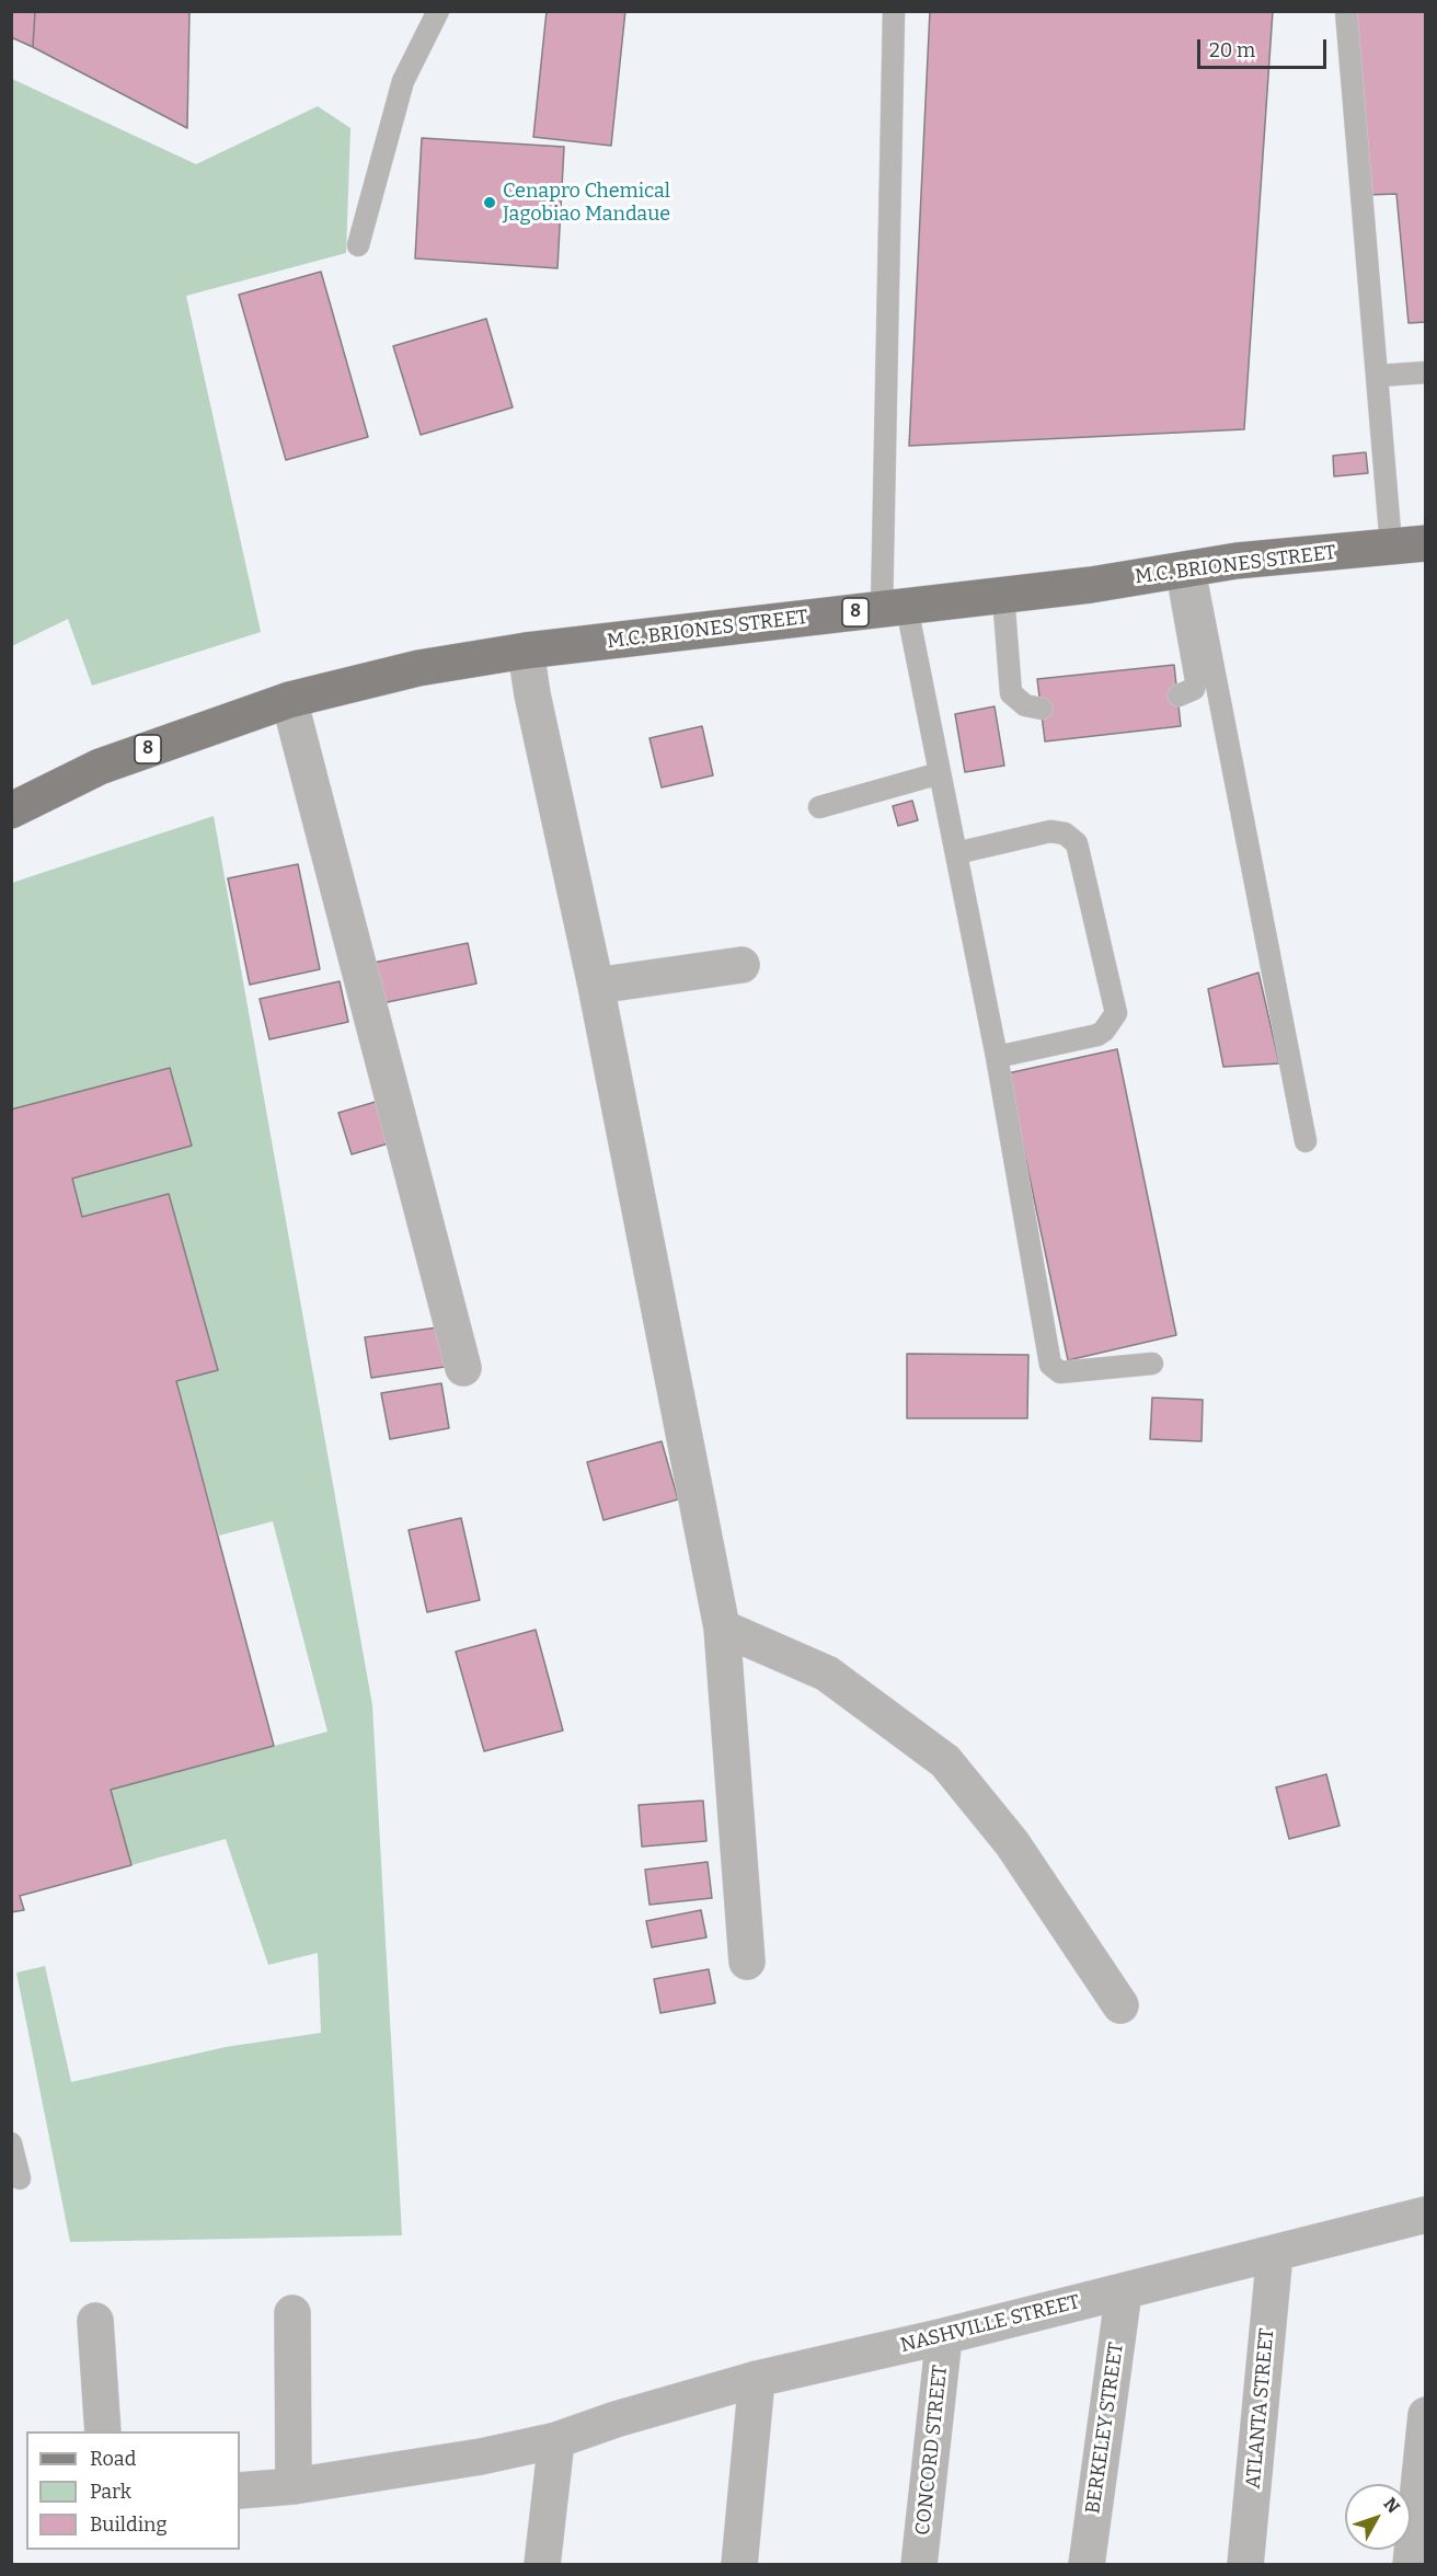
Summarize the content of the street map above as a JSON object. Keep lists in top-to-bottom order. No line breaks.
{"streets":{"main road":["M.C. BRIONES STREET","8"],"street":["NASHVILLE STREET","ATLANTA STREET","BERKELEY STREET","CONCORD STREET"]},"crossings":[["NASHVILLE STREET","ATLANTA STREET"],["NASHVILLE STREET","BERKELEY STREET"],["NASHVILLE STREET","CONCORD STREET"]],"places":["Cenapro Chemical Jagobiao Mandaue"],"legend":["Road","Park","Building"],"scale_bar":"20 m","north":"top right"}
